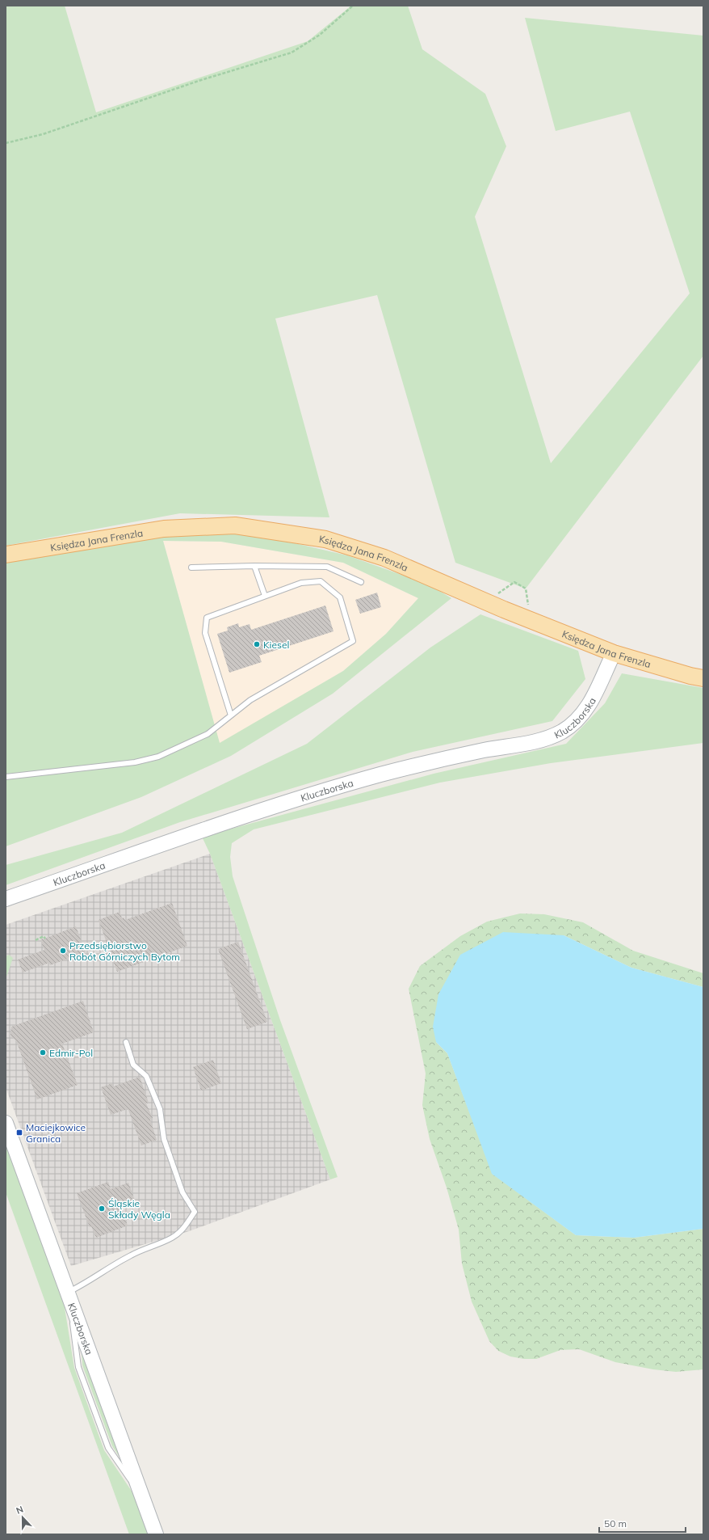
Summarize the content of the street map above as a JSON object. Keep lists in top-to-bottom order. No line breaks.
{"streets":{"main road":["Księdza Jana Frenzla"],"street":["Kluczborska"]},"crossings":[["Księdza Jana Frenzla","Kluczborska"]],"places":{"other":["Kiesel","Przedsiębiorstwo Robót Górniczych Bytom","Edmir-Pol","Śląskie Składy Węgla"],"transit":["Maciejkowice Granica"]},"scale_bar":"50 m","north":"top"}
